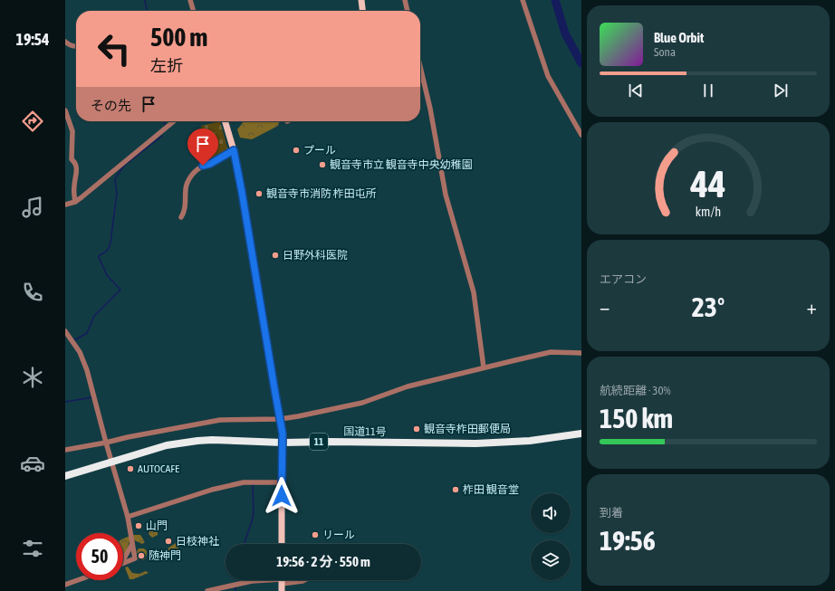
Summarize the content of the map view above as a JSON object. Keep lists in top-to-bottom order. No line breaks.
{"streets":{"highway":["国道11号","11"]},"places":["プール","観音寺市立 観音寺中央幼稚園","観音寺市消防 柞田屯所","日野外科医院","観音寺柞田郵便局","AUTOCAFE","柞田 観音堂","山門","リール","日枝神社","随神門"],"page":{"tabs":"19:54","turn":["500 m","左折"],"song":["Blue Orbit","Sona"],"then":"その先","tile":["エアコン",["航続距離 · 30%","150 km"],["到着","19:56"]],"heat":["−","23°","+"],"limit":"50","trip":"19:56 · 2 分 · 550 m","gauge":["44","km/h"]}}
